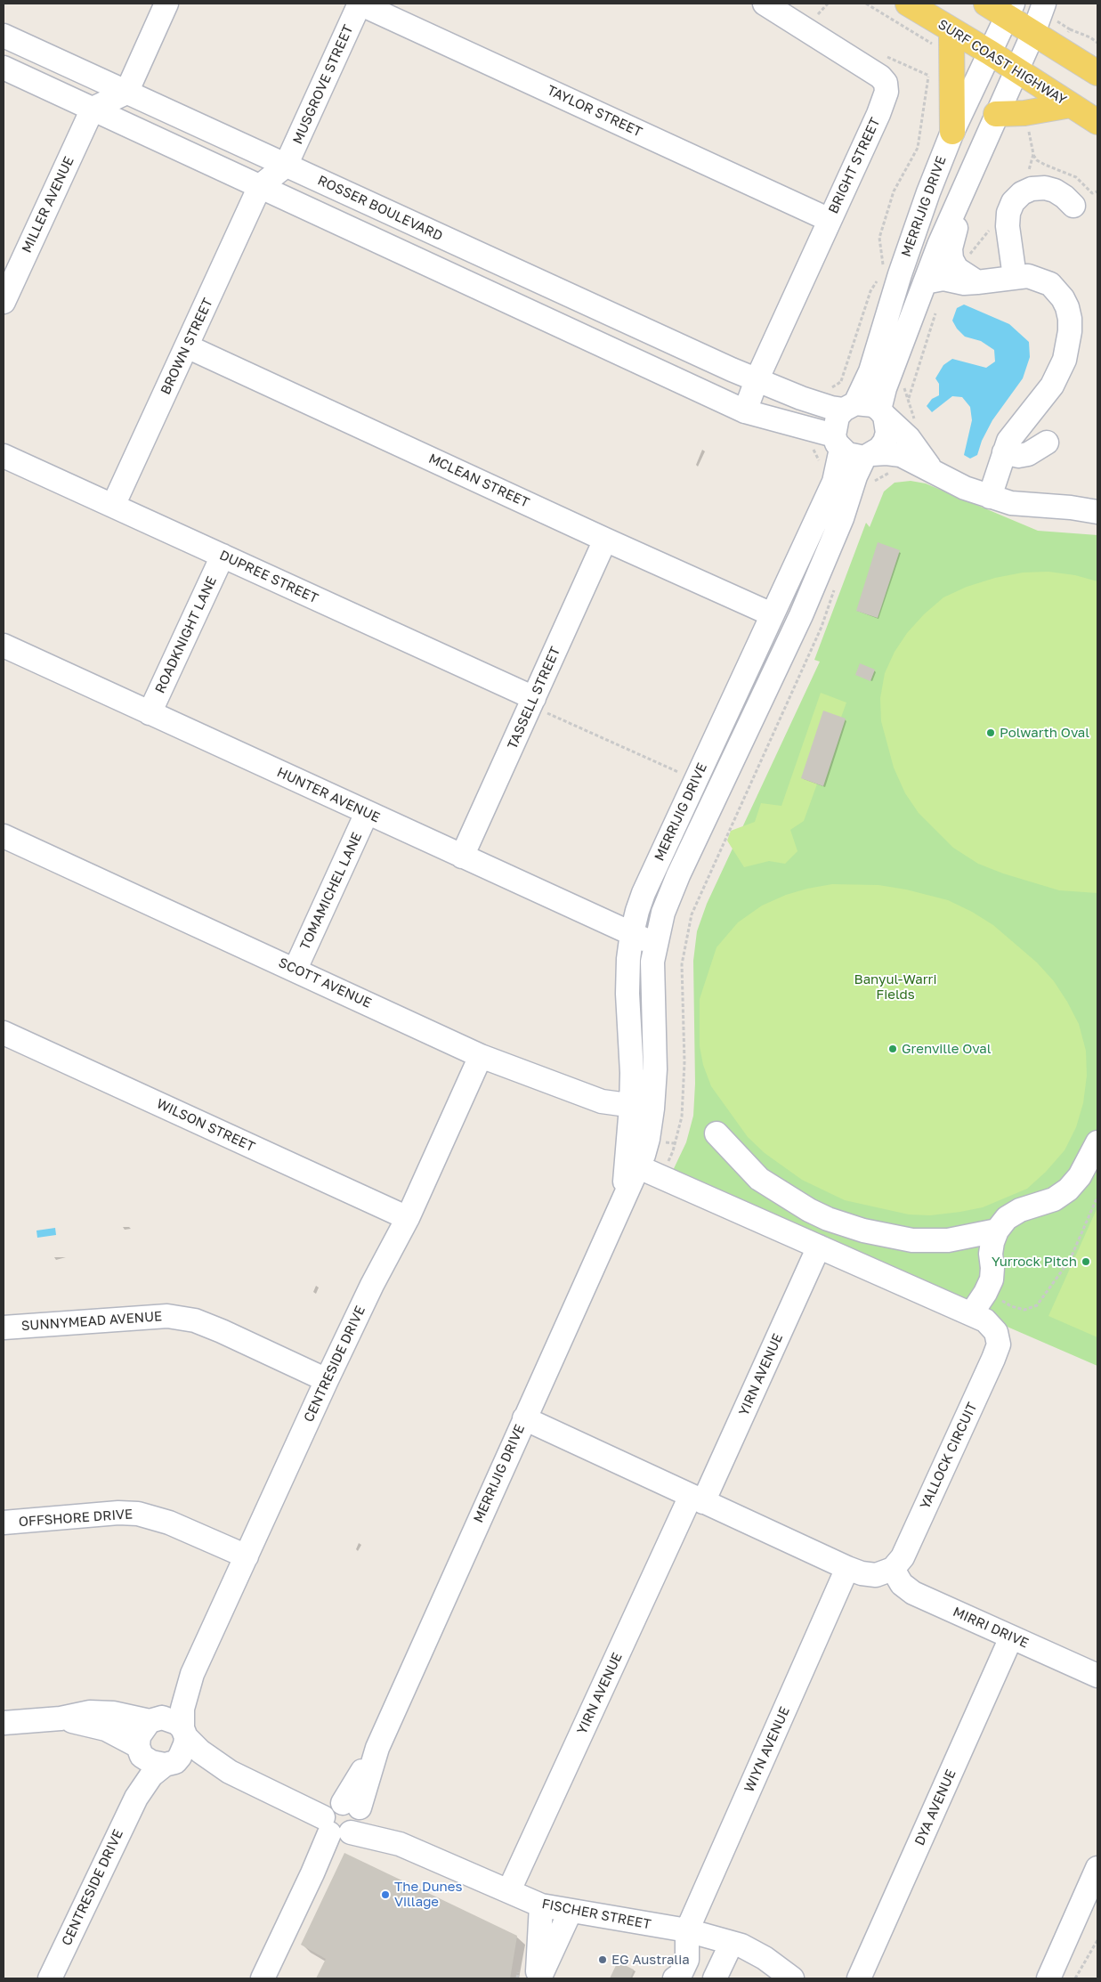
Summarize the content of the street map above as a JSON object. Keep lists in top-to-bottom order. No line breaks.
{"streets":{"main road":["SURF COAST HIGHWAY"],"street":["MUSGROVE STREET","TAYLOR STREET","BRIGHT STREET","MILLER AVENUE","MERRIJIG DRIVE","ROSSER BOULEVARD","BROWN STREET","MCLEAN STREET","DUPREE STREET","ROADKNIGHT LANE","TASSELL STREET","HUNTER AVENUE","TOMAMICHEL LANE","SCOTT AVENUE","WILSON STREET","SUNNYMEAD AVENUE","CENTRESIDE DRIVE","YIRN AVENUE","YALLOCK CIRCUIT","OFFSHORE DRIVE","MIRRI DRIVE","WIYN AVENUE","DYA AVENUE","FISCHER STREET"]},"crossings":[["SURF COAST HIGHWAY","MERRIJIG DRIVE"],["MUSGROVE STREET","TAYLOR STREET"],["MUSGROVE STREET","ROSSER BOULEVARD"],["TAYLOR STREET","BRIGHT STREET"],["BRIGHT STREET","ROSSER BOULEVARD"],["MERRIJIG DRIVE","ROSSER BOULEVARD"],["MERRIJIG DRIVE","MCLEAN STREET"],["MERRIJIG DRIVE","HUNTER AVENUE"],["MERRIJIG DRIVE","SCOTT AVENUE"],["MERRIJIG DRIVE","YALLOCK CIRCUIT"],["MERRIJIG DRIVE","FISCHER STREET"],["BROWN STREET","MCLEAN STREET"],["BROWN STREET","DUPREE STREET"],["MCLEAN STREET","TASSELL STREET"],["DUPREE STREET","ROADKNIGHT LANE"],["DUPREE STREET","TASSELL STREET"],["ROADKNIGHT LANE","HUNTER AVENUE"],["TASSELL STREET","HUNTER AVENUE"],["HUNTER AVENUE","TOMAMICHEL LANE"],["TOMAMICHEL LANE","SCOTT AVENUE"],["SCOTT AVENUE","CENTRESIDE DRIVE"],["WILSON STREET","CENTRESIDE DRIVE"],["SUNNYMEAD AVENUE","CENTRESIDE DRIVE"],["CENTRESIDE DRIVE","OFFSHORE DRIVE"],["CENTRESIDE DRIVE","FISCHER STREET"],["YIRN AVENUE","YALLOCK CIRCUIT"],["YIRN AVENUE","FISCHER STREET"],["YALLOCK CIRCUIT","MIRRI DRIVE"],["MIRRI DRIVE","DYA AVENUE"],["WIYN AVENUE","FISCHER STREET"]],"parks":["Banyul-Warri Fields"],"places":["Polwarth Oval","Grenville Oval","Yurrock Pitch","The Dunes Village","EG Australia"]}
